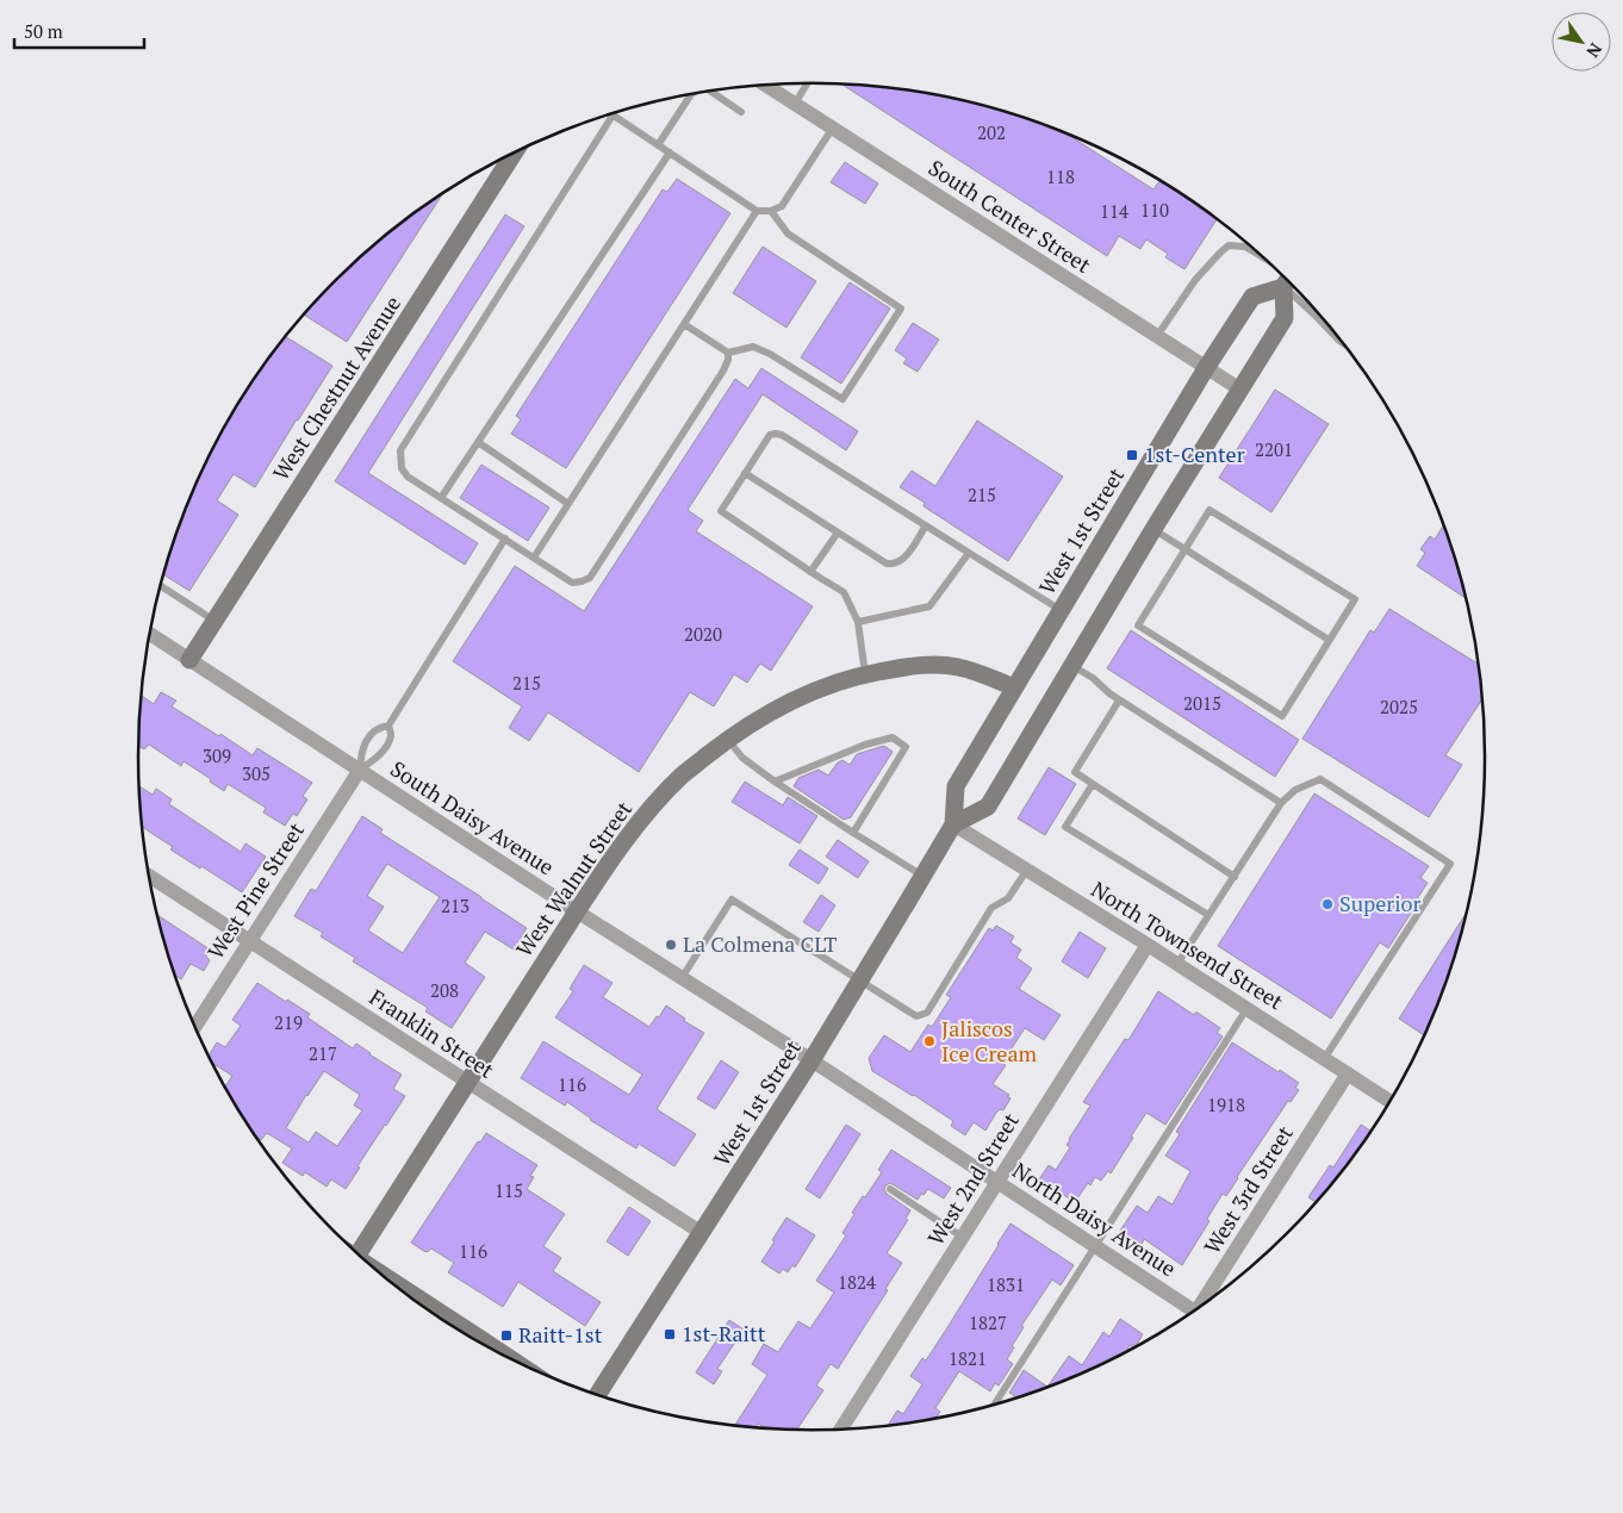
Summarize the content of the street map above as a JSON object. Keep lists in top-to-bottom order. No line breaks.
{"streets":{"main road":["West Chestnut Avenue","West 1st Street","West Walnut Street"],"street":["South Center Street","South Daisy Avenue","West Pine Street","North Townsend Street","Franklin Street","West 2nd Street","West 3rd Street","North Daisy Avenue"]},"crossings":[["South Center Street","West 1st Street"],["West Chestnut Avenue","South Daisy Avenue"],["West 1st Street","South Daisy Avenue"],["West 1st Street","West Walnut Street"],["West 1st Street","North Townsend Street"],["West 1st Street","Franklin Street"],["West 1st Street","North Daisy Avenue"],["South Daisy Avenue","West Walnut Street"],["South Daisy Avenue","West Pine Street"],["South Daisy Avenue","North Daisy Avenue"],["West Walnut Street","Franklin Street"],["West Pine Street","Franklin Street"],["North Townsend Street","West 2nd Street"],["North Townsend Street","West 3rd Street"],["West 2nd Street","North Daisy Avenue"]],"places":{"transit":["1st-Center","1st-Raitt","Raitt-1st"],"other":["Superior","La Colmena CLT","Jaliscos Ice Cream"]},"house_numbers":["202","118","110","114","2201","215","2020","215","2015","2025","309","305","213","208","219","217","116","1918","115","116","1824","1831","1827","1821"],"scale_bar":"50 m","north":"bottom right"}
